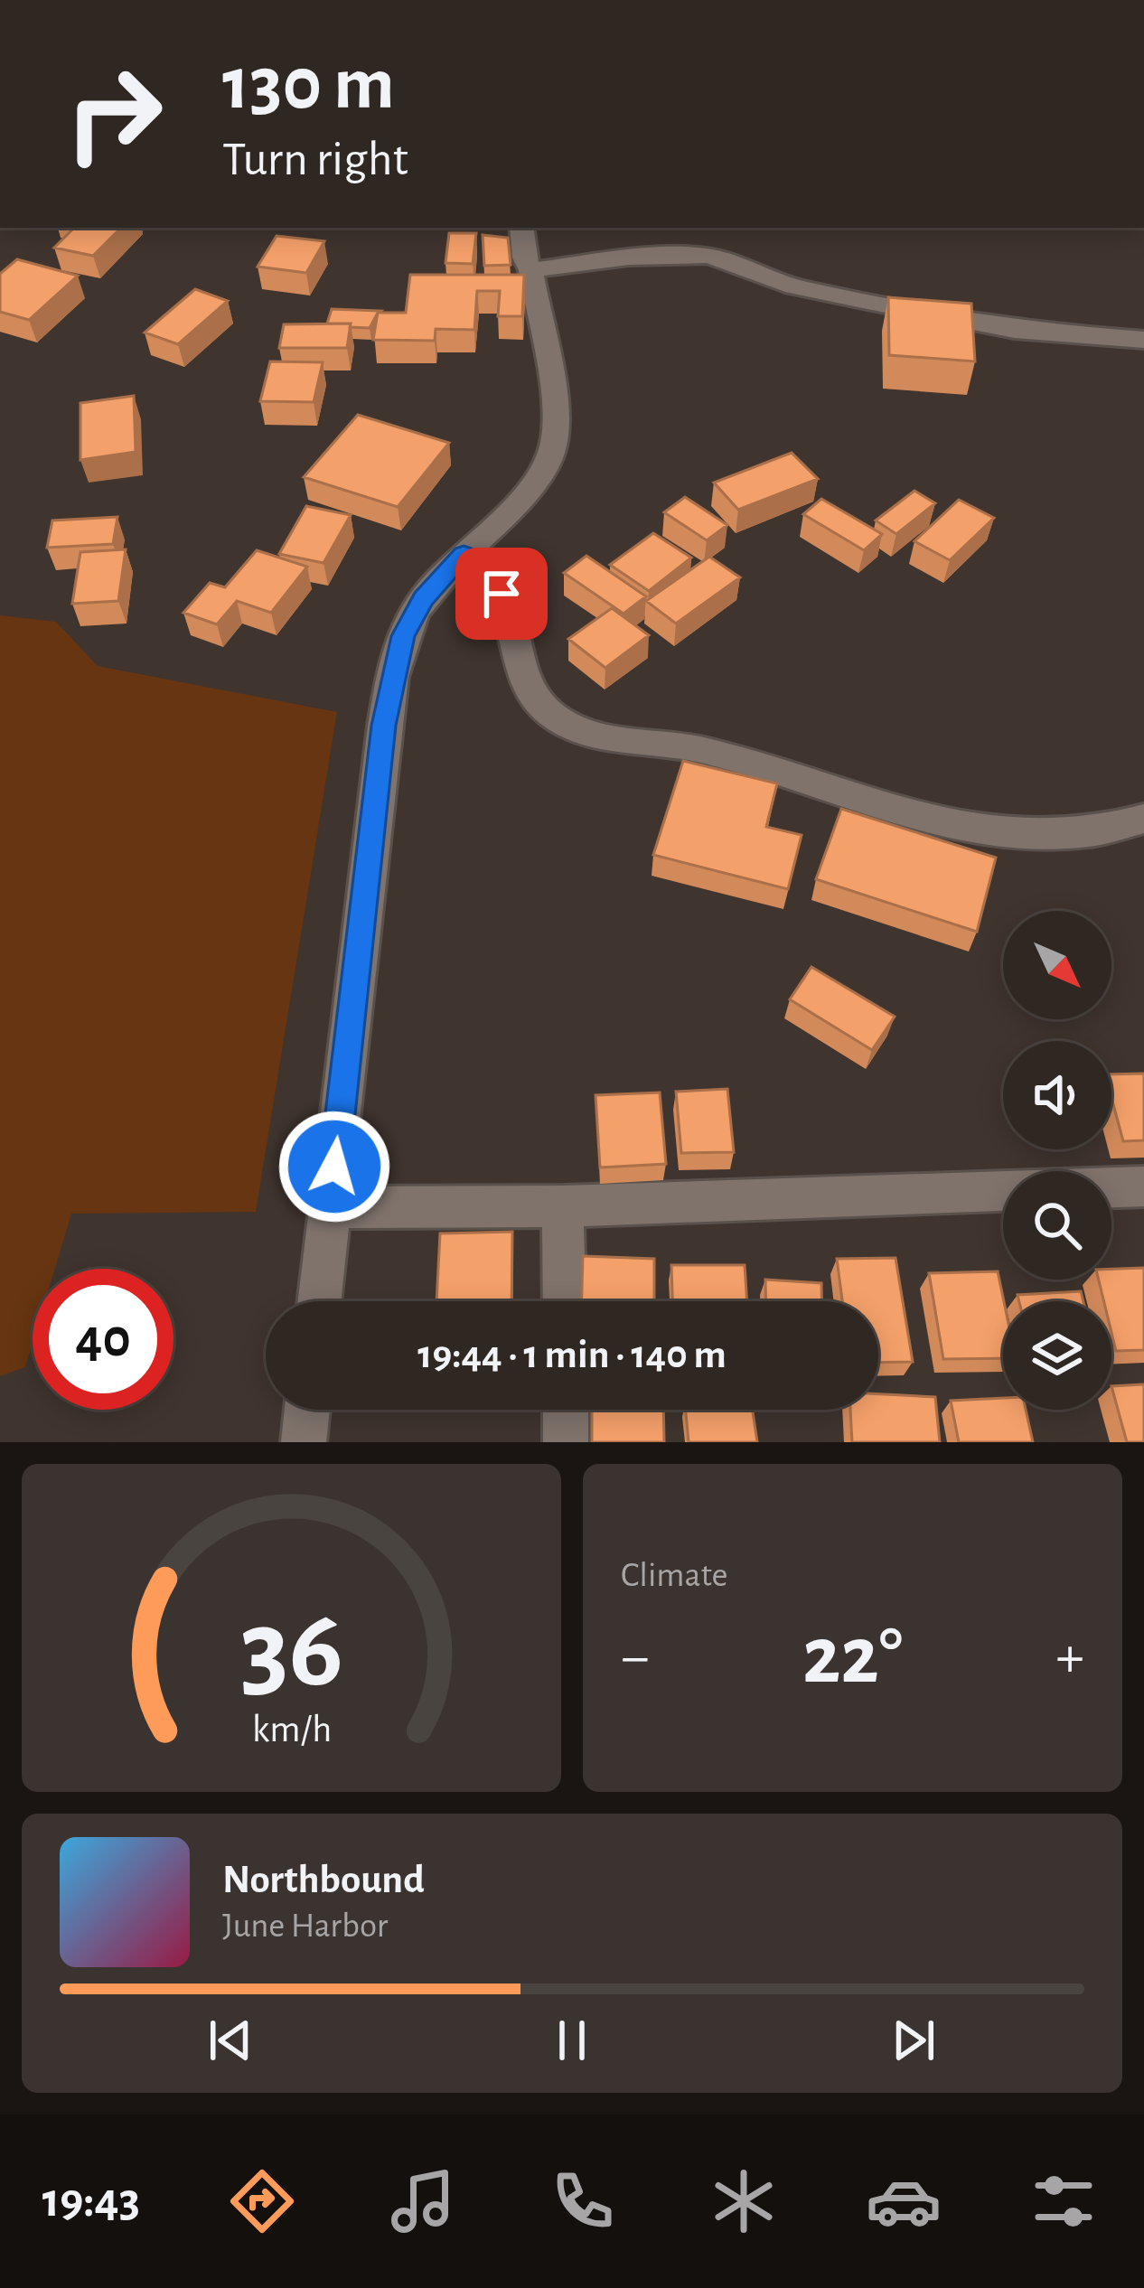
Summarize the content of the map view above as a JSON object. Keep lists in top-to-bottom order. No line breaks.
{"north":"bottom right","page":{"turn":["130 m","Turn right"],"limit":"40","trip":"19:44 · 1 min · 140 m","tile":"Climate","heat":["−","22°","+"],"song":["Northbound","June Harbor"],"tabs":"19:43","gauge":["36","km/h"]}}
